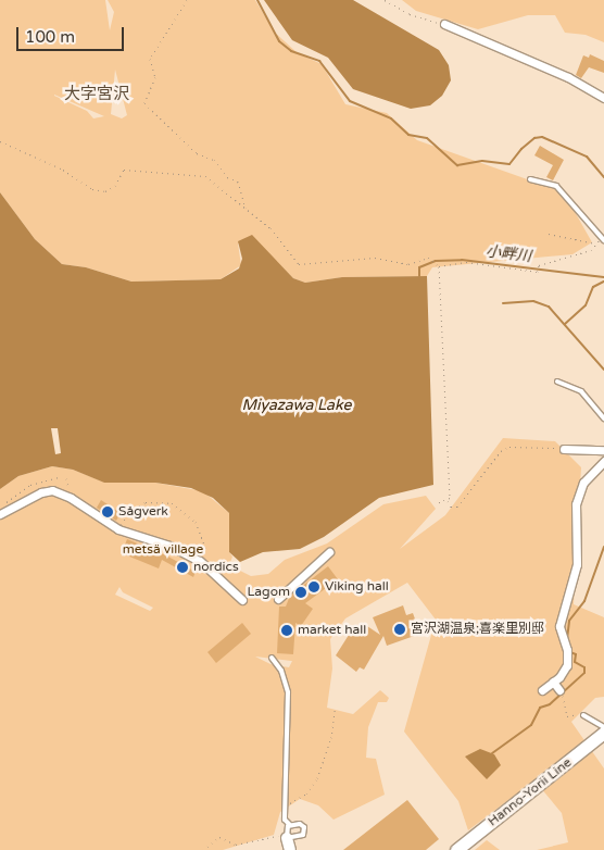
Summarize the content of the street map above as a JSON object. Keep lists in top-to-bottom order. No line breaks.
{"streets":{"main road":["Hanno-Yorii Line"]},"districts":["大字宮沢"],"water":["小畔川","Miyazawa Lake"],"parks":["metsä village"],"places":["Sågverk","nordics","Viking hall","Lagom","宮沢湖温泉;喜楽里別邸","market hall"],"scale_bar":"100 m"}
